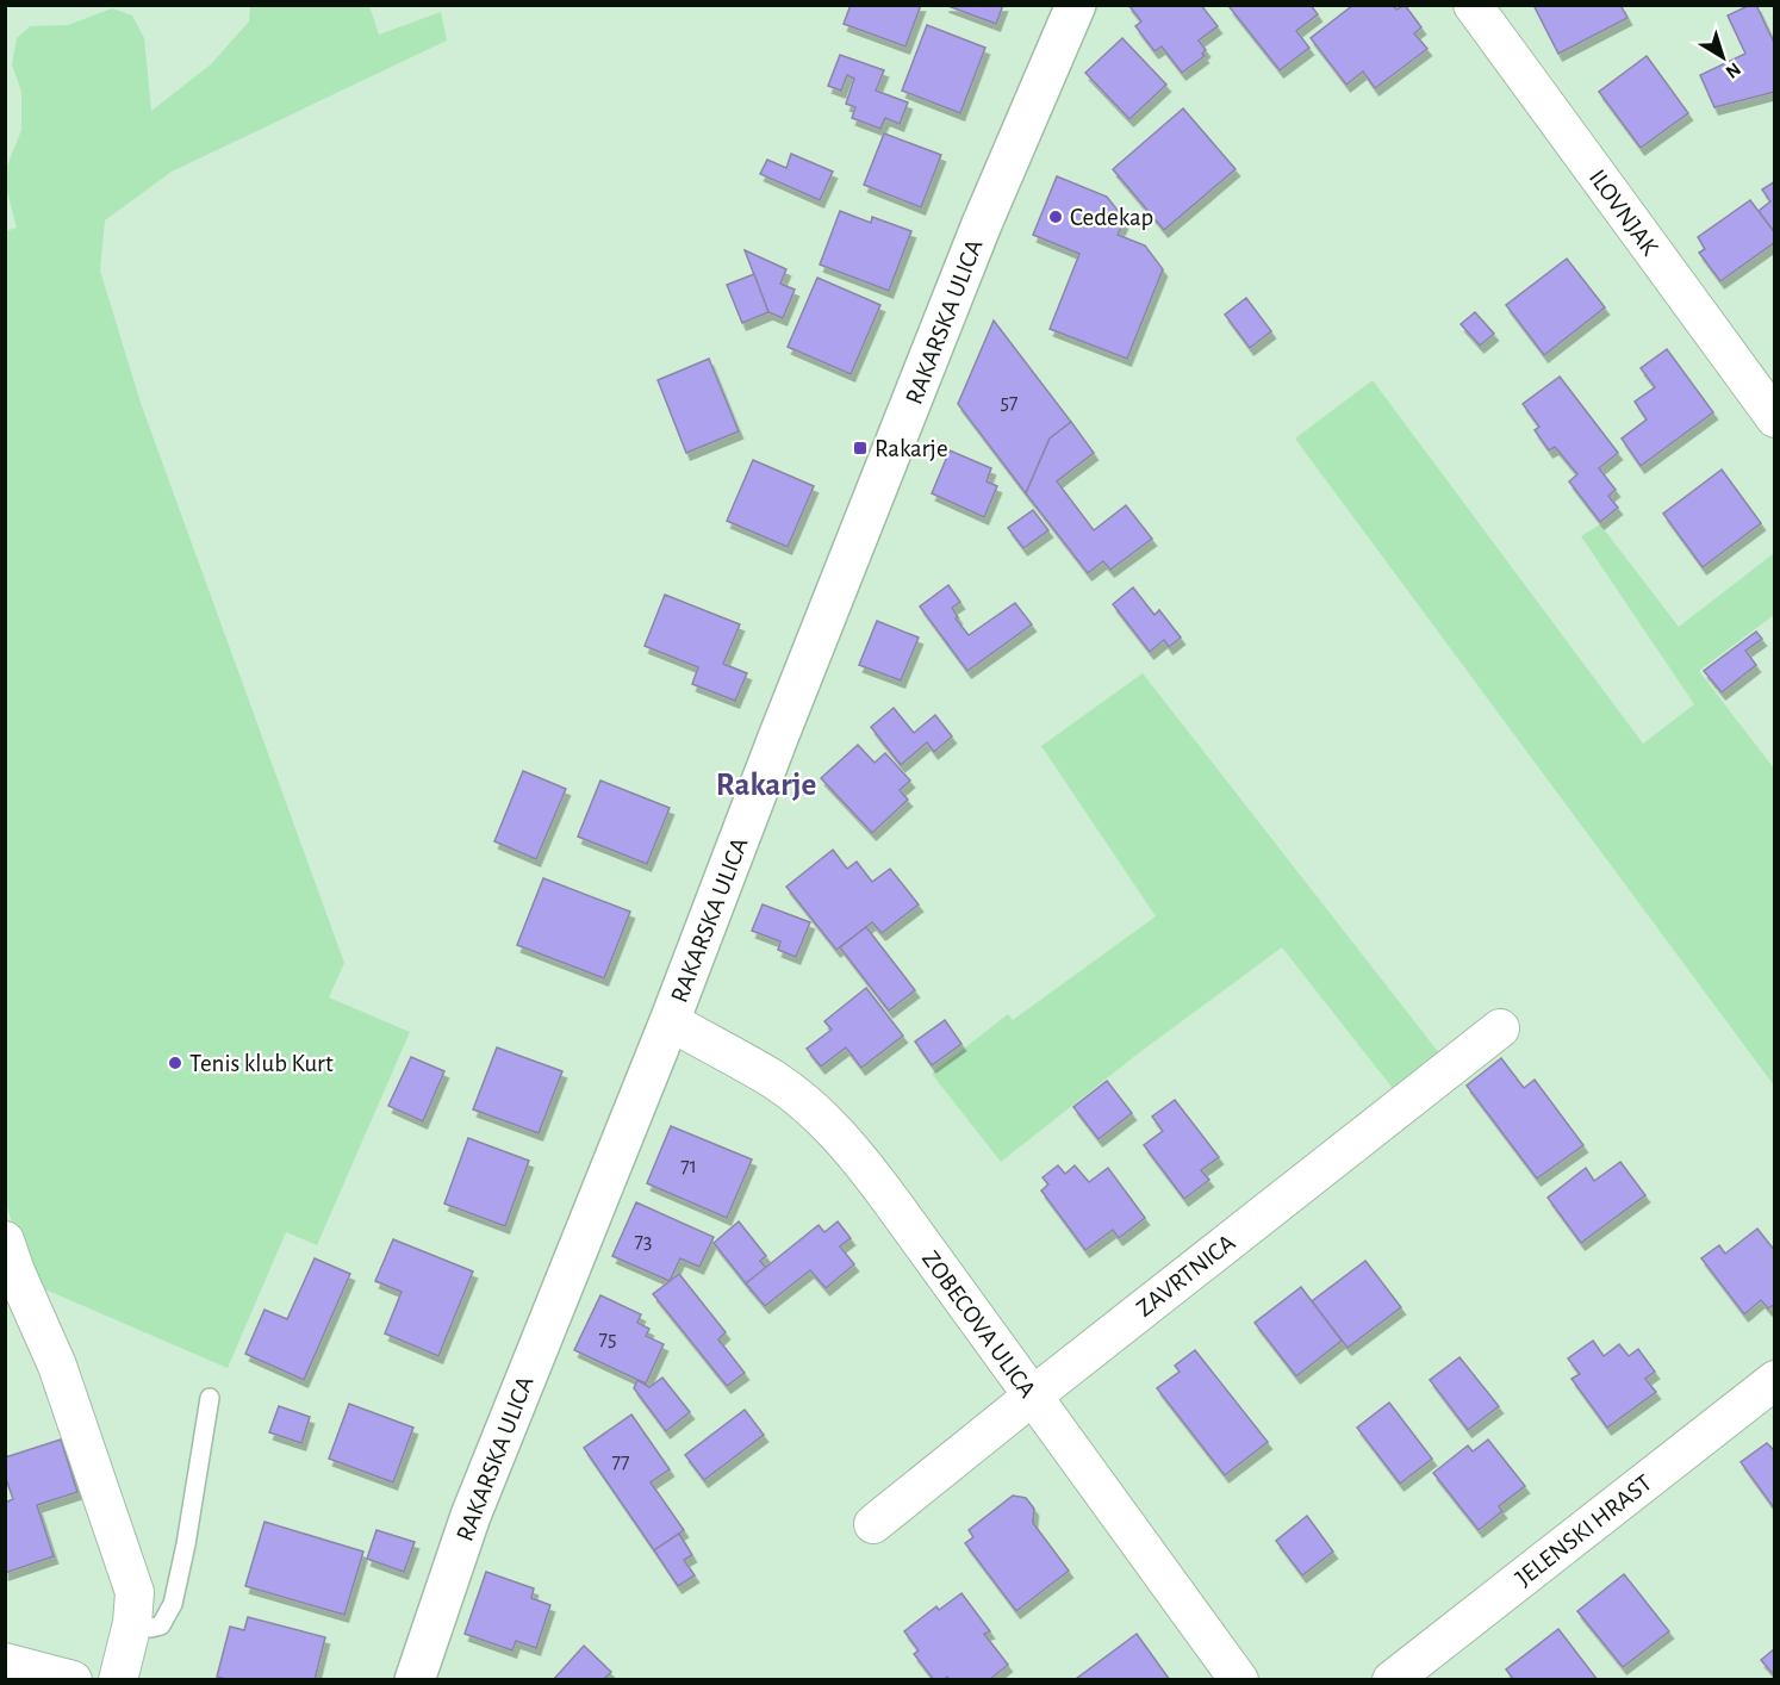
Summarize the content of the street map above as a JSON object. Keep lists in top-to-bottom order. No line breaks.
{"streets":{"main road":["RAKARSKA ULICA"],"street":["ILOVNJAK","ZAVRTNICA","ZOBECOVA ULICA","JELENSKI HRAST"]},"crossings":[["RAKARSKA ULICA","ZOBECOVA ULICA"],["ZAVRTNICA","ZOBECOVA ULICA"]],"districts":["Rakarje"],"places":{"other":["Cedekap","Tenis klub Kurt"],"transit":["Rakarje"]},"house_numbers":["57","71","73","75","77"],"north":"bottom right"}
